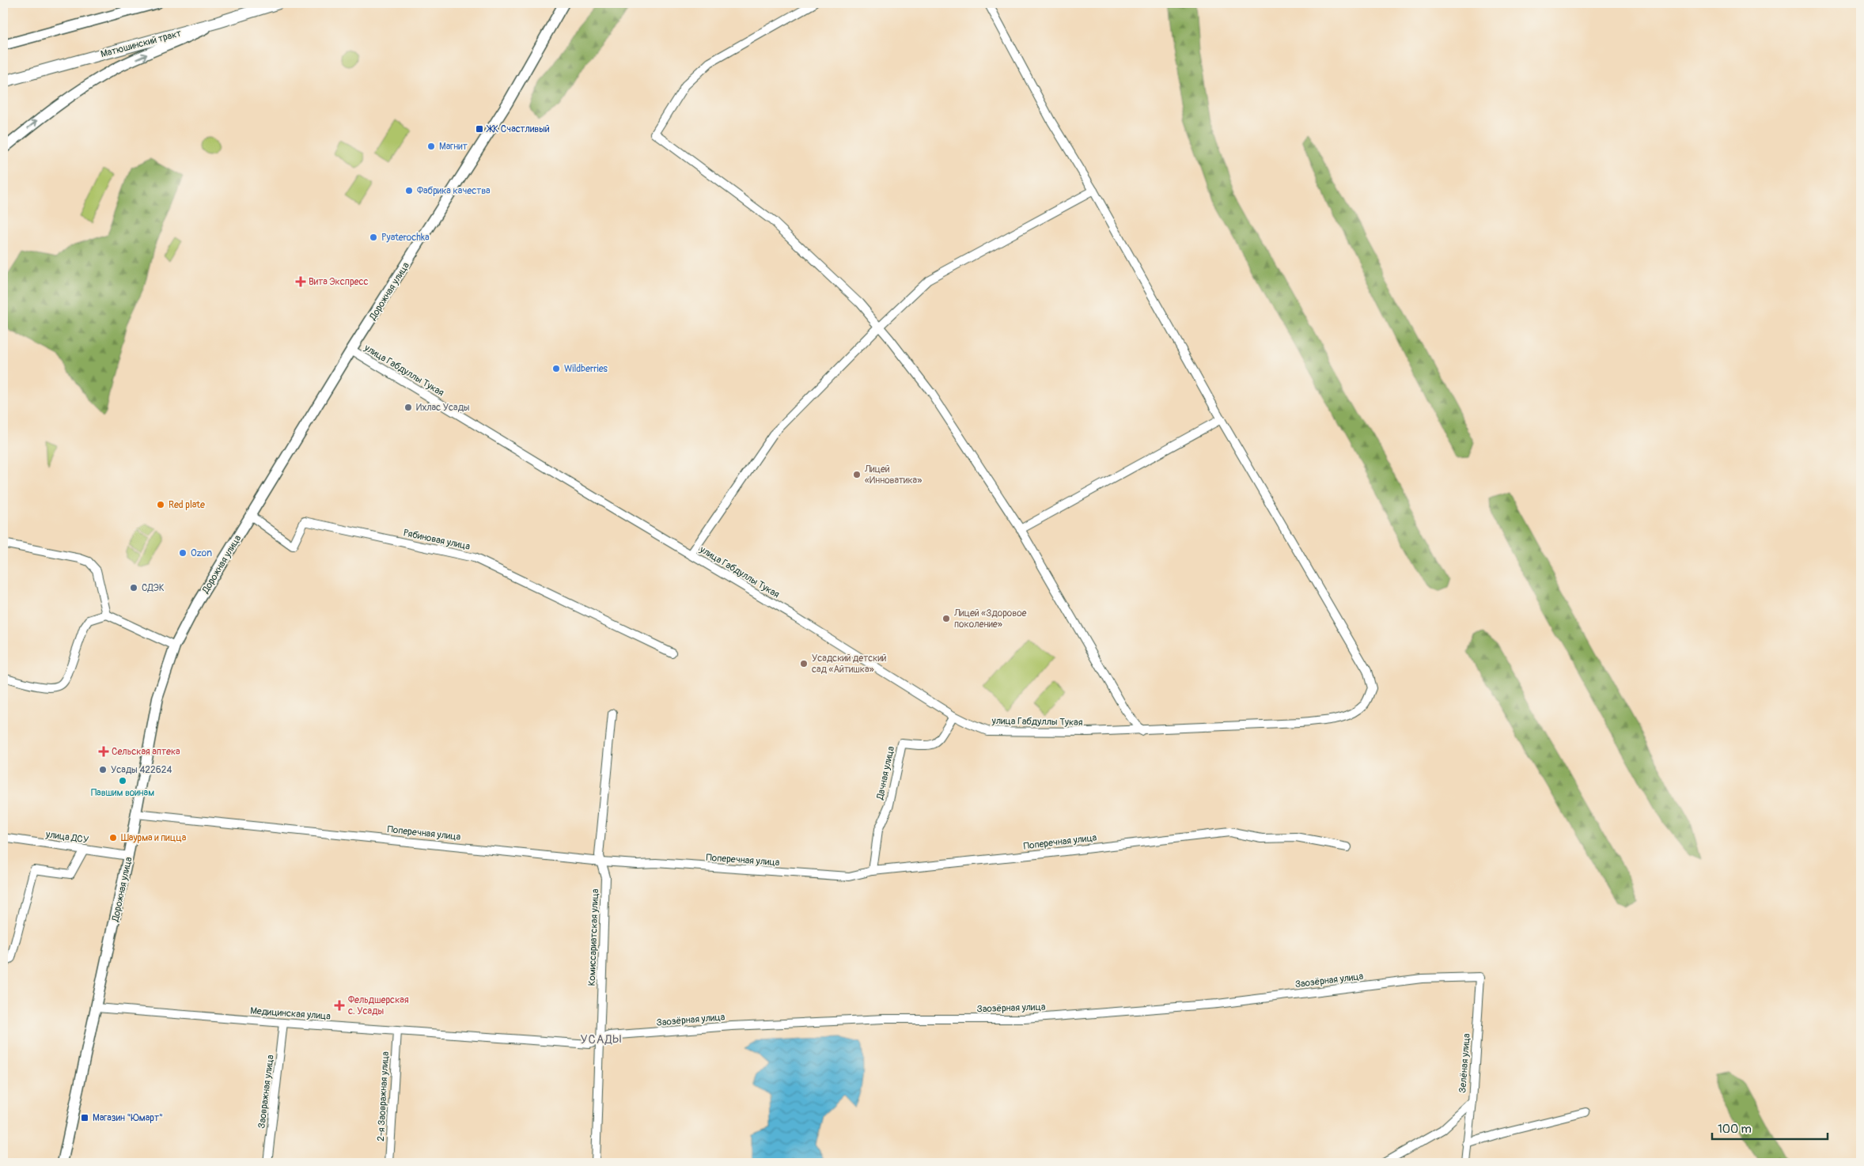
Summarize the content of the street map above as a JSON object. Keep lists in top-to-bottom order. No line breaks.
{"streets":{"main road":["Матюшинский тракт"],"street":["Дорожная улица","улица Габдуллы Тукая","Рябиновая улица","Дачная улица","Поперечная улица","улица ДСУ","Комиссариатская улица","Заозёрная улица","Медицинская улица","Зелёная улица","Заовражная улица","2-я Заовражная улица"]},"crossings":[["Дорожная улица","улица Габдуллы Тукая"],["Дорожная улица","Рябиновая улица"],["Дорожная улица","Поперечная улица"],["Дорожная улица","улица ДСУ"],["Дорожная улица","Медицинская улица"],["улица Габдуллы Тукая","Дачная улица"],["Дачная улица","Поперечная улица"],["Поперечная улица","Комиссариатская улица"],["Комиссариатская улица","Заозёрная улица"],["Комиссариатская улица","Медицинская улица"],["Заозёрная улица","Медицинская улица"],["Заозёрная улица","Зелёная улица"],["Медицинская улица","Заовражная улица"],["Медицинская улица","2-я Заовражная улица"]],"districts":["УСАДЫ"],"places":{"transit":["ЖК Счастливый","Магазин \"Юмарт\""],"other":["Магнит","Фабрика качества","Pyaterochka","Wildberries","Ихлас Усады","Лицей «Инноватика»","Red plate","Ozon","СДЭК","Лицей «Здоровое поколение»","Усадский детский сад «Айтишка»","Усады 422624","Павшим воинам","Шаурма и пицца"],"health":["Вита Экспресс","Сельская аптека","Фельдшерская с. Усады"]},"scale_bar":"100 m"}
